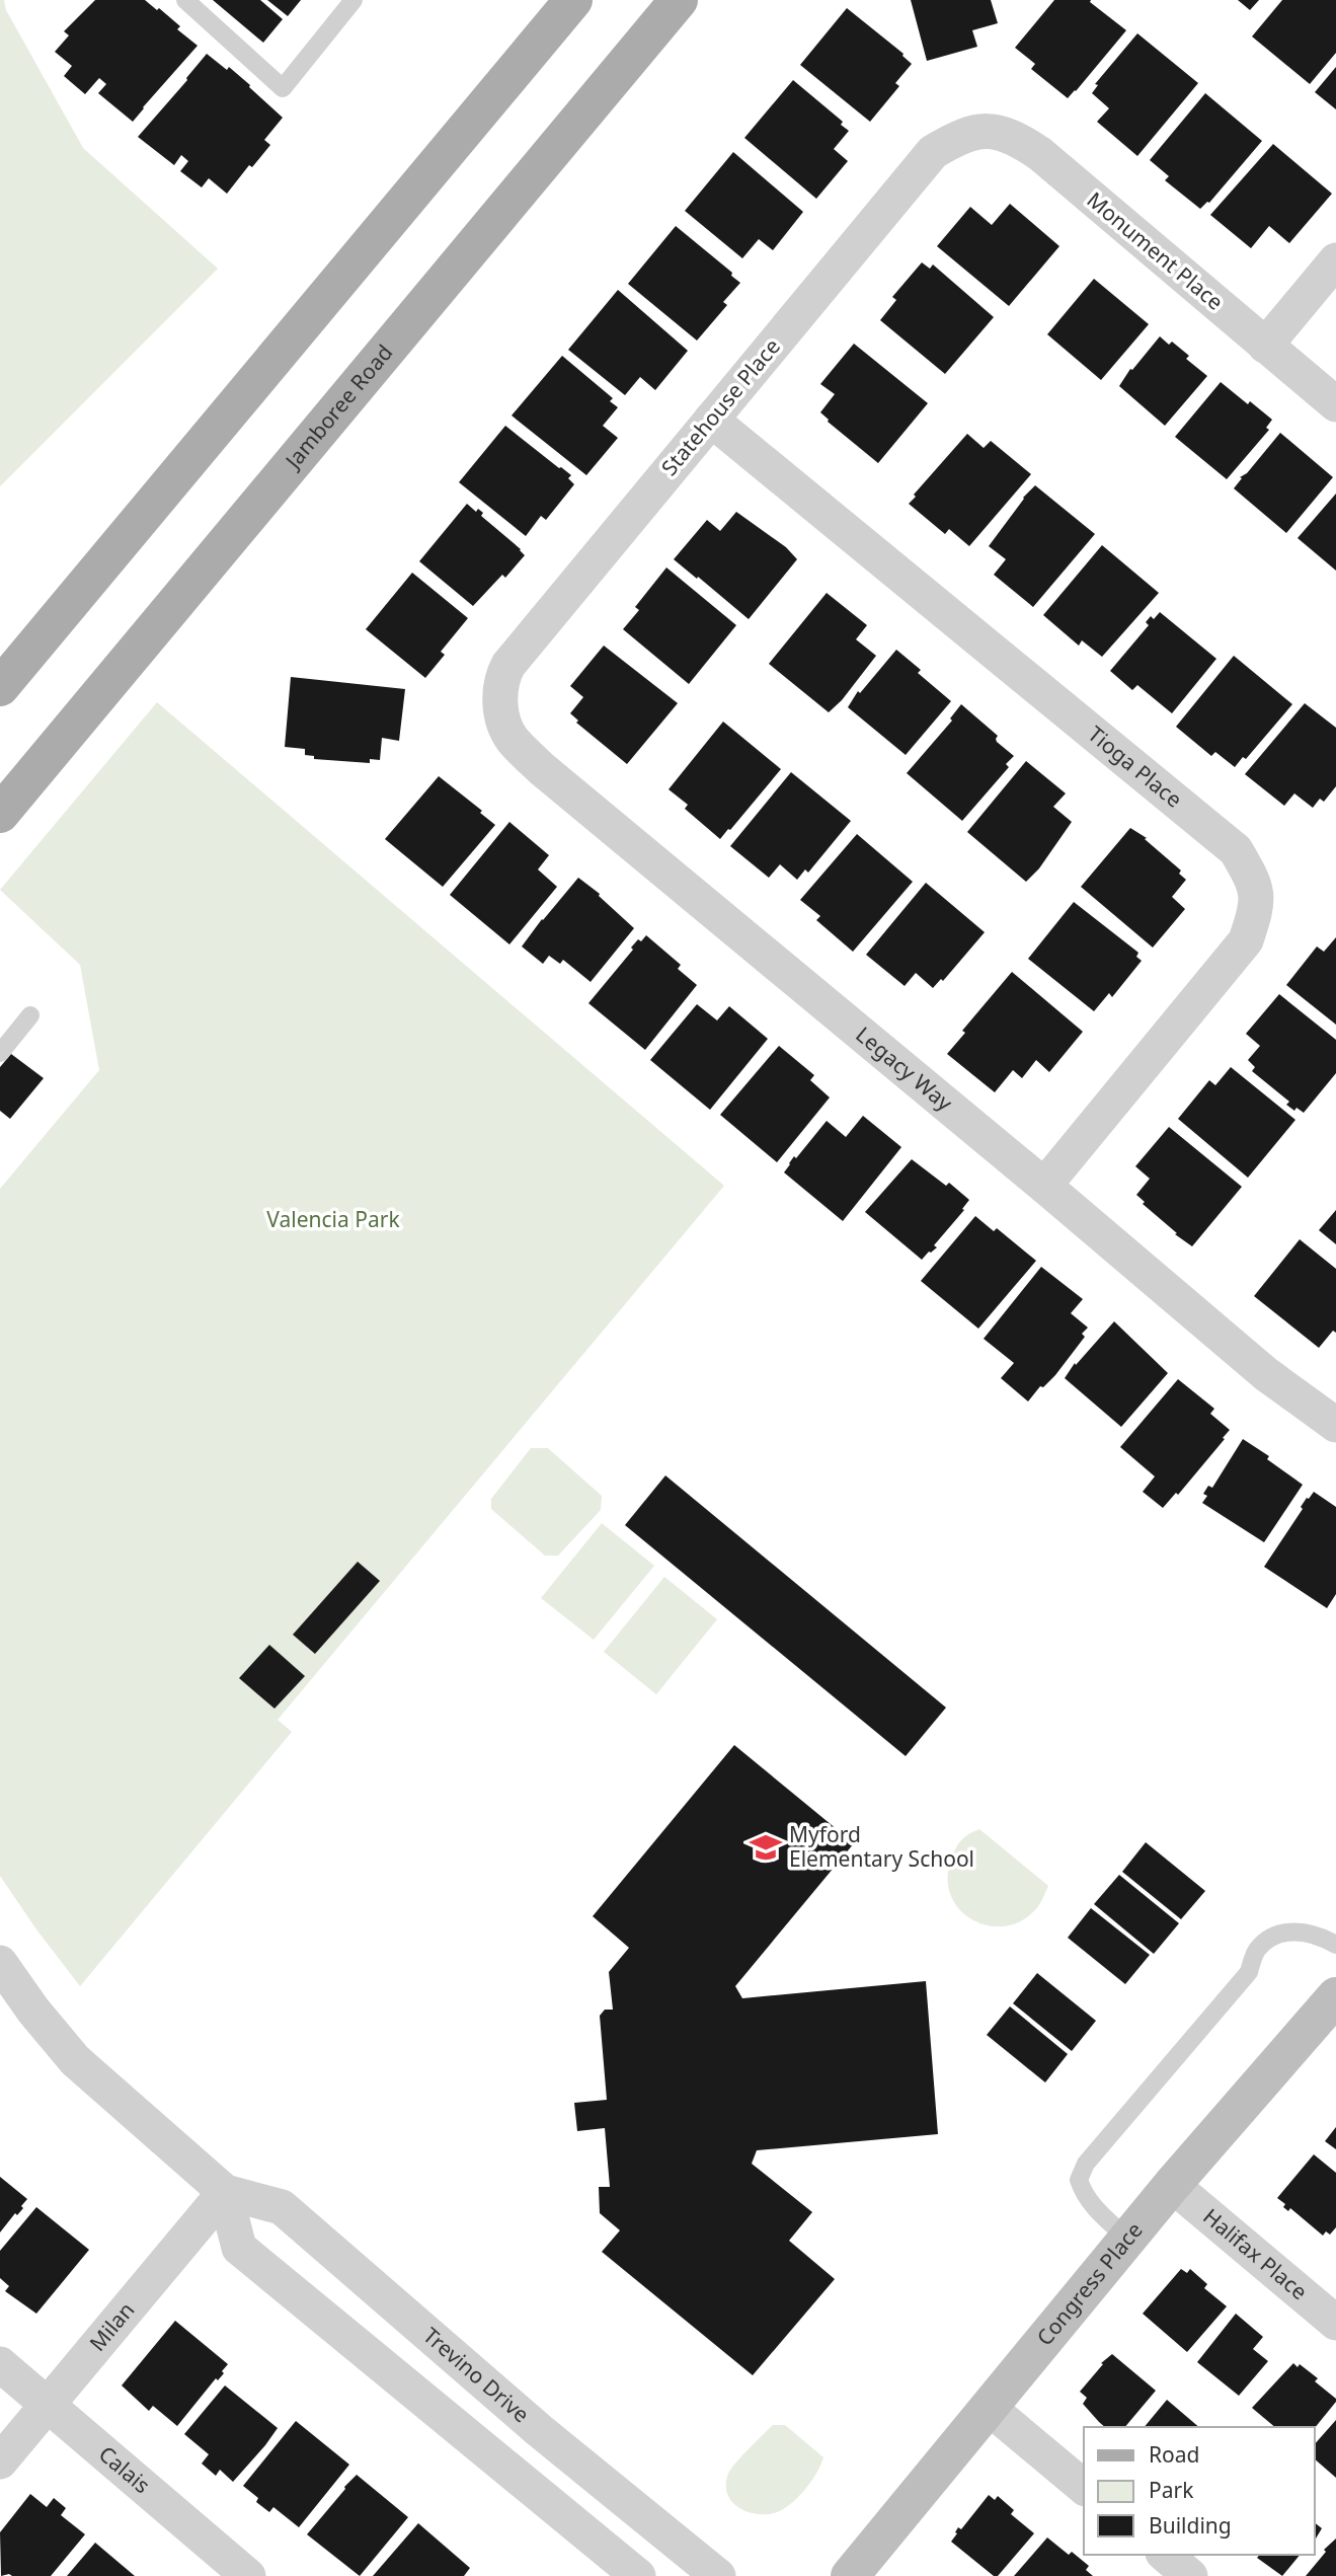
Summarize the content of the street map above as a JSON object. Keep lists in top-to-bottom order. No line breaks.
{"streets":{"main road":["Jamboree Road"],"street":["Monument Place","Statehouse Place","Tioga Place","Legacy Way","Halifax Place","Congress Place","Milan","Trevino Drive","Calais"]},"crossings":[["Monument Place","Statehouse Place"],["Statehouse Place","Tioga Place"],["Statehouse Place","Legacy Way"],["Tioga Place","Legacy Way"],["Halifax Place","Congress Place"],["Milan","Trevino Drive"],["Milan","Calais"]],"parks":["Valencia Park"],"places":{"school or university":["Myford Elementary School"]},"legend":["Road","Park","Building"]}
